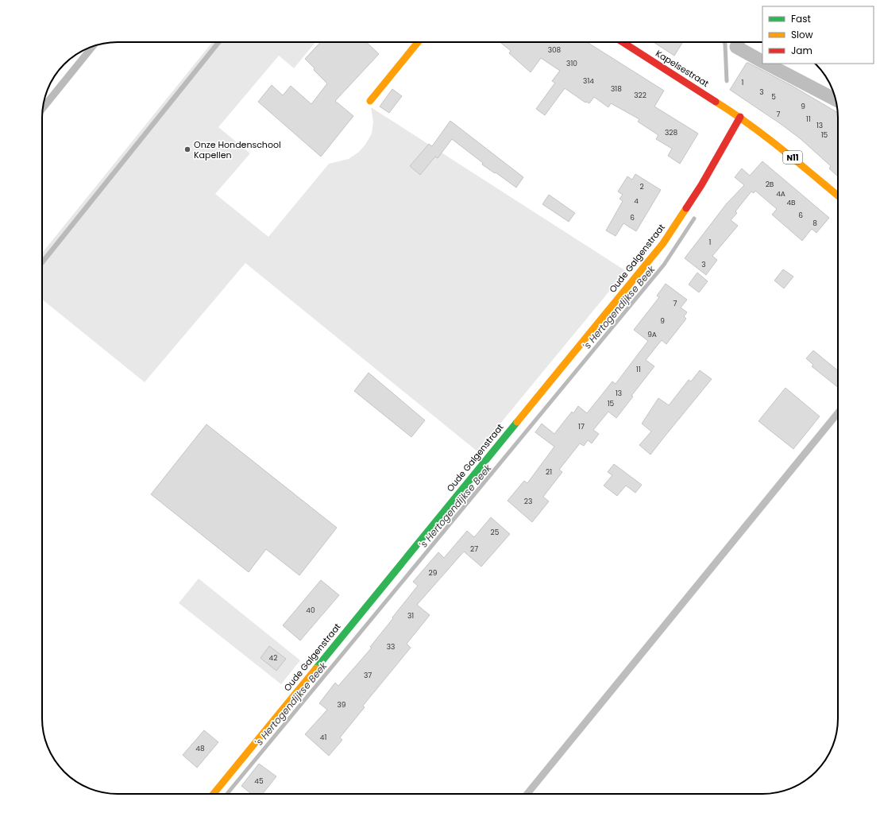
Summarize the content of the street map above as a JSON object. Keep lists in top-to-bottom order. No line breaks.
{"streets":{"street":["Kapelsestraat","N11","Oude Galgenstraat"]},"crossings":[["Kapelsestraat","N11"],["Kapelsestraat","Oude Galgenstraat"],["N11","Oude Galgenstraat"]],"water":["'s Hertogendijkse Beek"],"places":["Onze Hondenschool Kapellen"],"house_numbers":["308","310","314","1","318","3","322","5","9","7","11","13","328","15","2B","2","4A","4","4B","6","6","8","1","3","7","9","9A","11","13","15","17","21","23","25","27","29","40","31","33","42","37","39","41","48","45"],"legend":["Fast","Slow","Jam"]}
